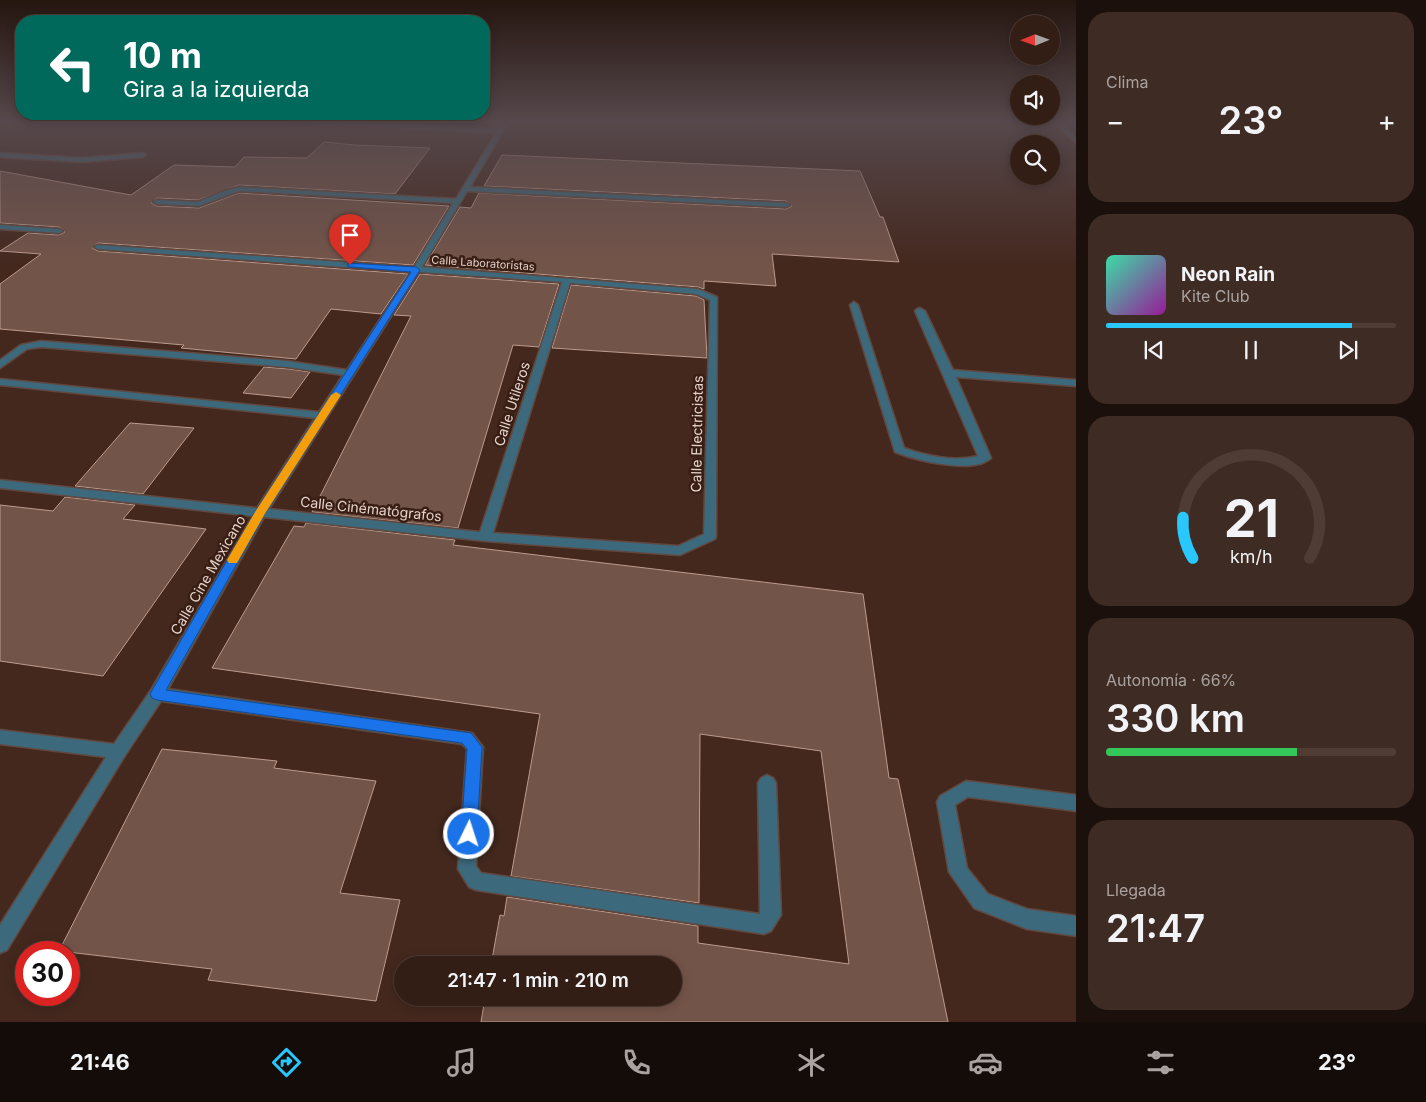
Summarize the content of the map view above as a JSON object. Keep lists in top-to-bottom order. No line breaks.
{"streets":{"street":["Calle Laboratoristas","Calle Utileros","Calle Electricistas","Calle Cinématógrafos","Calle Cine Mexicano"]},"crossings":[["Calle Laboratoristas","Calle Utileros"],["Calle Laboratoristas","Calle Electricistas"],["Calle Laboratoristas","Calle Cine Mexicano"],["Calle Utileros","Calle Cinématógrafos"],["Calle Electricistas","Calle Cinématógrafos"],["Calle Cinématógrafos","Calle Cine Mexicano"]],"north":"left","page":{"tile":["Clima",["Autonomía · 66%","330 km"],["Llegada","21:47"]],"turn":["10 m","Gira a la izquierda"],"heat":["−","23°","+"],"song":["Neon Rain","Kite Club"],"limit":"30","trip":"21:47 · 1 min · 210 m","tabs":["21:46","23°"],"gauge":["21","km/h"]}}
